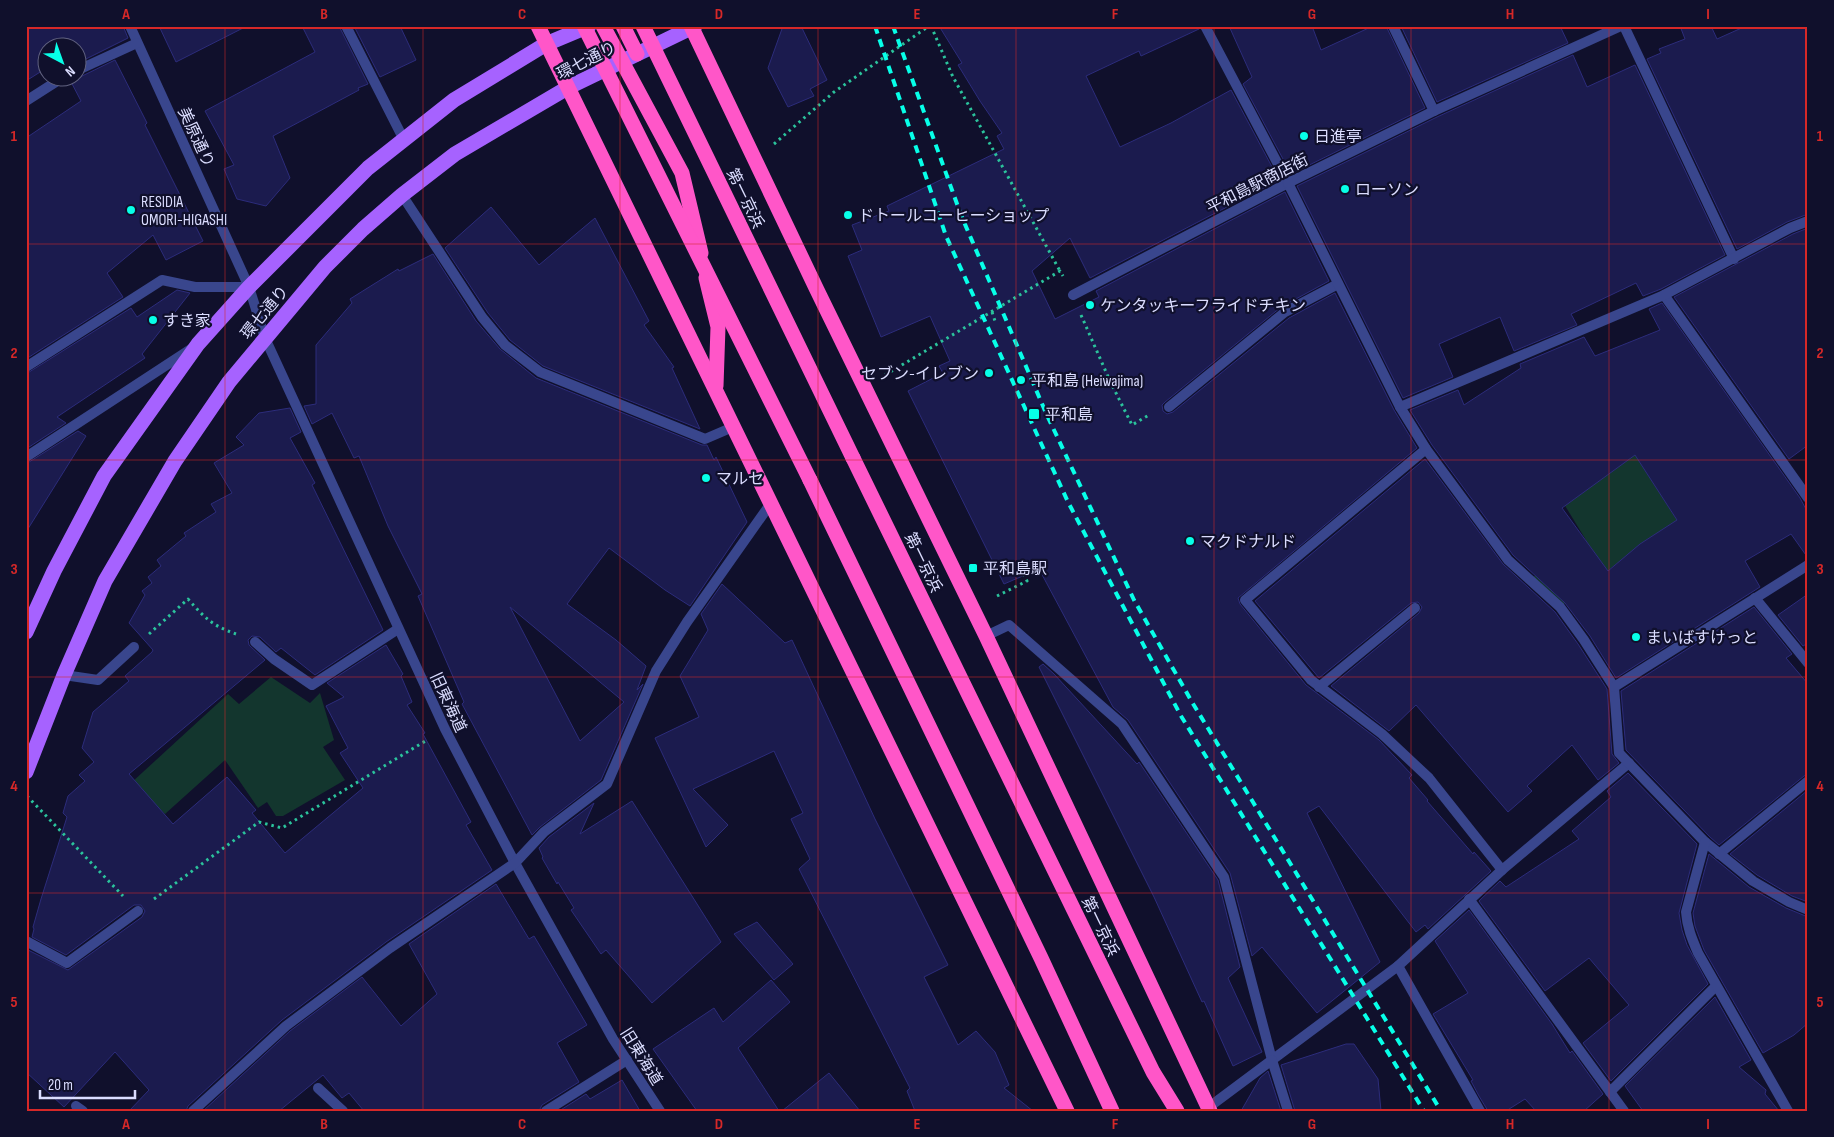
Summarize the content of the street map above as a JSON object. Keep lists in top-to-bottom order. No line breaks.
{"streets":{"highway":["第一京浜"],"main road":["環七通り"],"street":["美原通り","平和島駅商店街","旧東海道"]},"crossings":[["環七通り","美原通り"],["環七通り","旧東海道"],["美原通り","旧東海道"]],"places":{"other":["日進亭","ローソン","RESIDIA OMORI-HIGASHI","ドトールコーヒーショップ","ケンタッキーフライドチキン","すき家","セブン-イレブン","平和島 (Heiwajima)","マルセ","マクドナルド","まいばすけっと"],"transit":["平和島","平和島駅"]},"scale_bar":"20 m","north":"bottom right","grid":{"columns":["A","B","C","D","E","F","G","H","I"],"rows":["1","2","3","4","5"]}}
